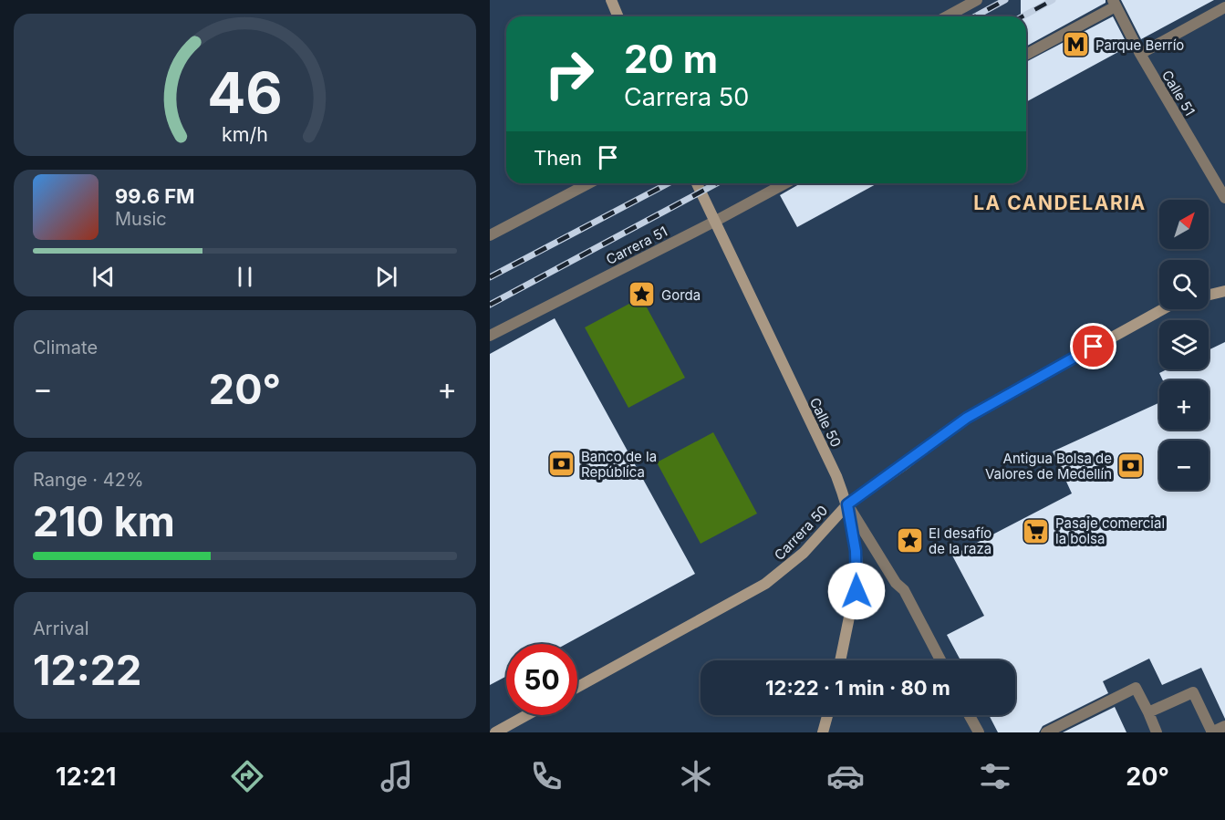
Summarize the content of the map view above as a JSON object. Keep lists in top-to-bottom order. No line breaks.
{"streets":{"main road":["Calle 50","Carrera 50"],"street":["Calle 51","Carrera 51"]},"crossings":[["Carrera 51","Calle 50"],["Calle 50","Carrera 50"]],"districts":["LA CANDELARIA"],"places":{"metro station":["Parque Berrío"],"place":["Gorda","El desafío de la raza"],"bank":["Banco de la República","Antigua Bolsa de Valores de Medellín"],"supermarket":["Pasaje comercial la bolsa"]},"north":"top right","page":{"turn":["20 m","Carrera 50"],"then":"Then","song":["99.6 FM","Music"],"map_buttons":["+","−"],"tile":["Climate",["Range · 42%","210 km"],["Arrival","12:22"]],"heat":["−","20°","+"],"limit":"50","trip":"12:22 · 1 min · 80 m","tabs":["12:21","20°"],"gauge":["46","km/h"]}}
